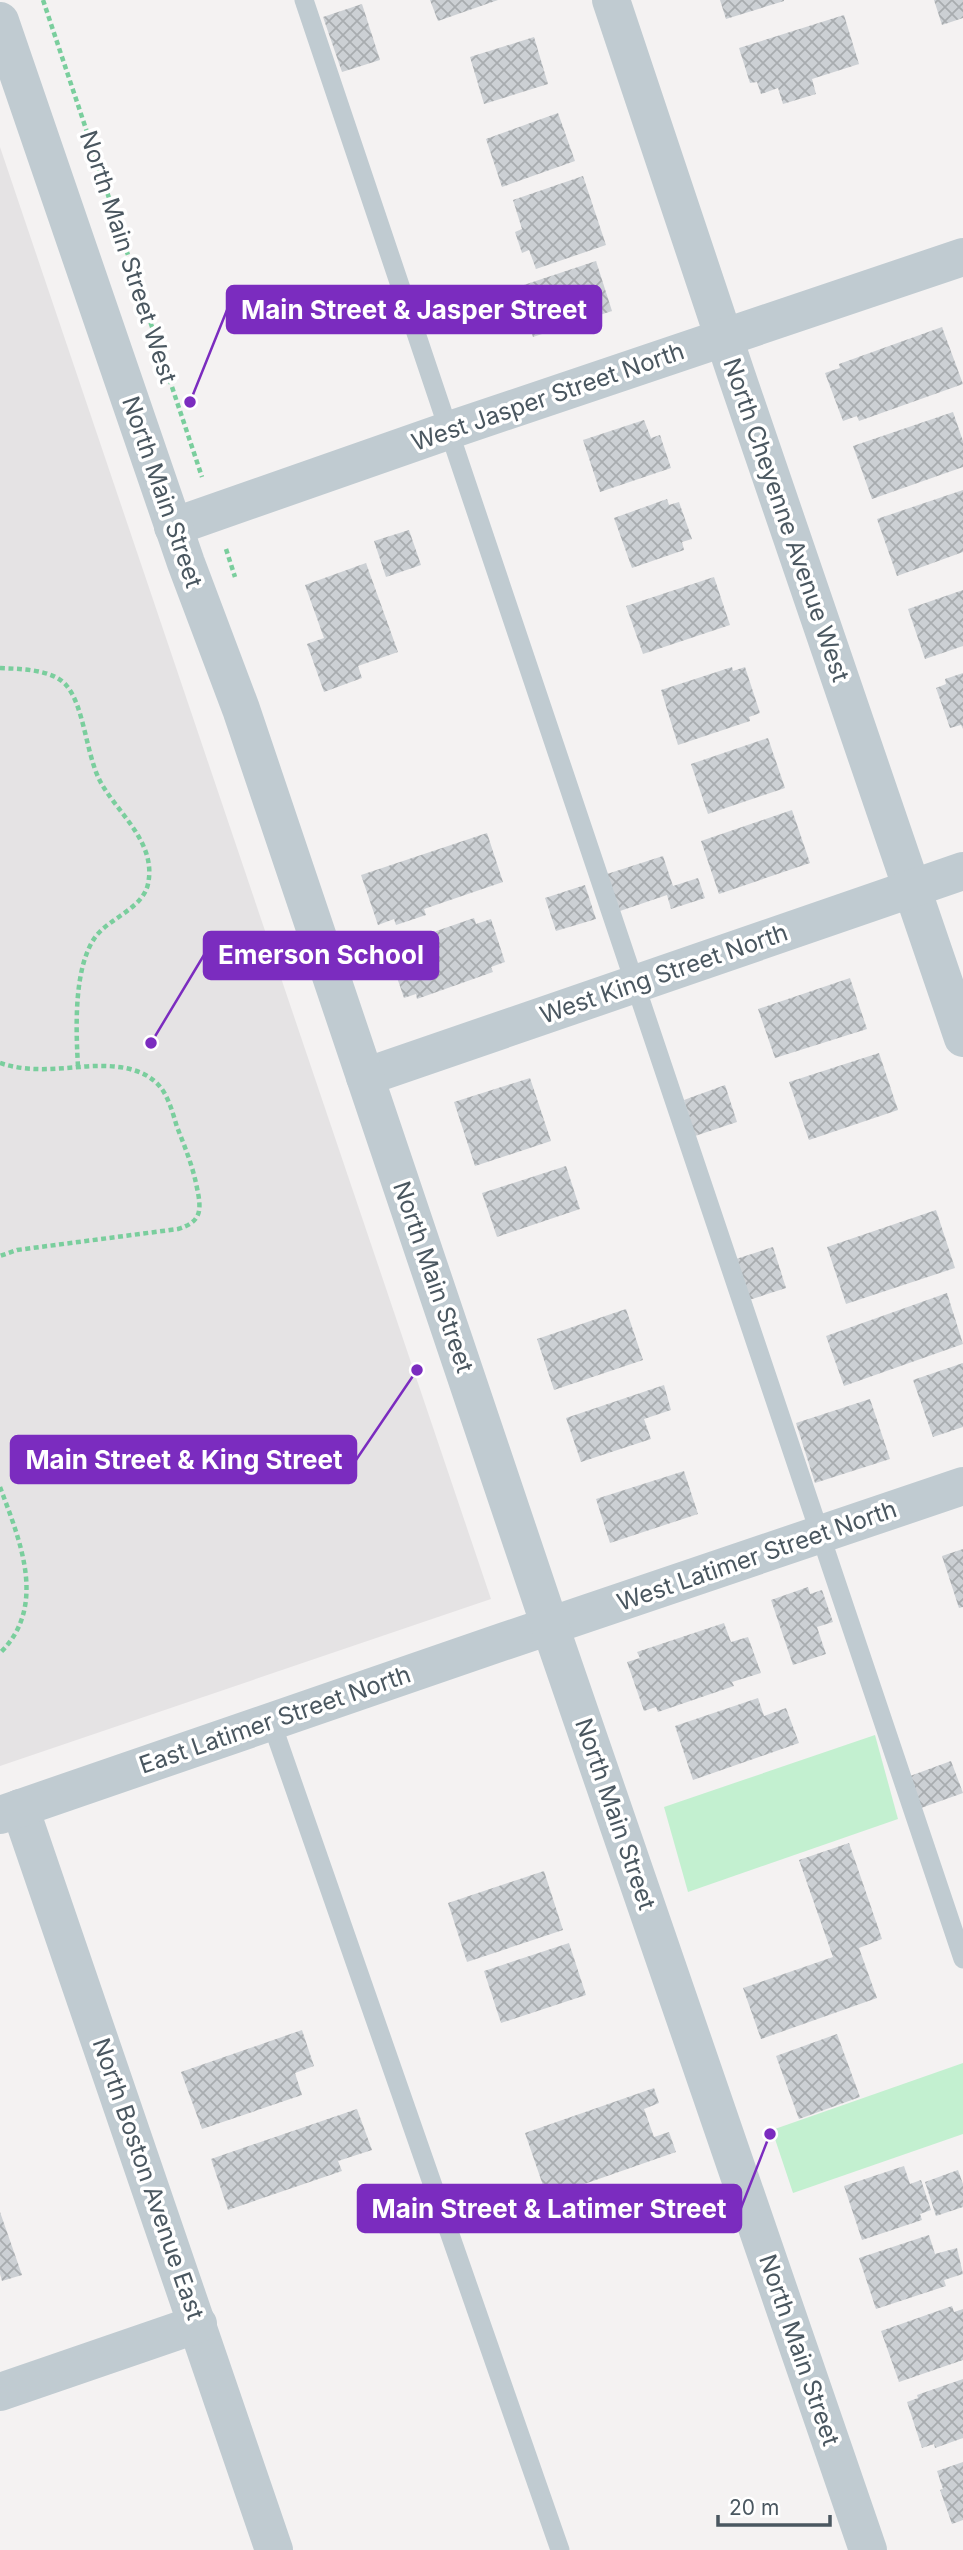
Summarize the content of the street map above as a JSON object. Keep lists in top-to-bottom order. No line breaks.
{"streets":{"street":["West Jasper Street North","North Main Street","North Cheyenne Avenue West","West King Street North","West Latimer Street North","East Latimer Street North","North Boston Avenue East"],"path":["North Main Street West"]},"crossings":[["North Main Street West","West Jasper Street North"],["West Jasper Street North","North Main Street"],["West Jasper Street North","North Cheyenne Avenue West"],["North Main Street","West King Street North"],["North Main Street","West Latimer Street North"],["North Main Street","East Latimer Street North"],["North Cheyenne Avenue West","West King Street North"],["West Latimer Street North","East Latimer Street North"],["East Latimer Street North","North Boston Avenue East"]],"places":["Main Street & Jasper Street","Emerson School","Main Street & King Street","Main Street & Latimer Street"],"scale_bar":"20 m"}
